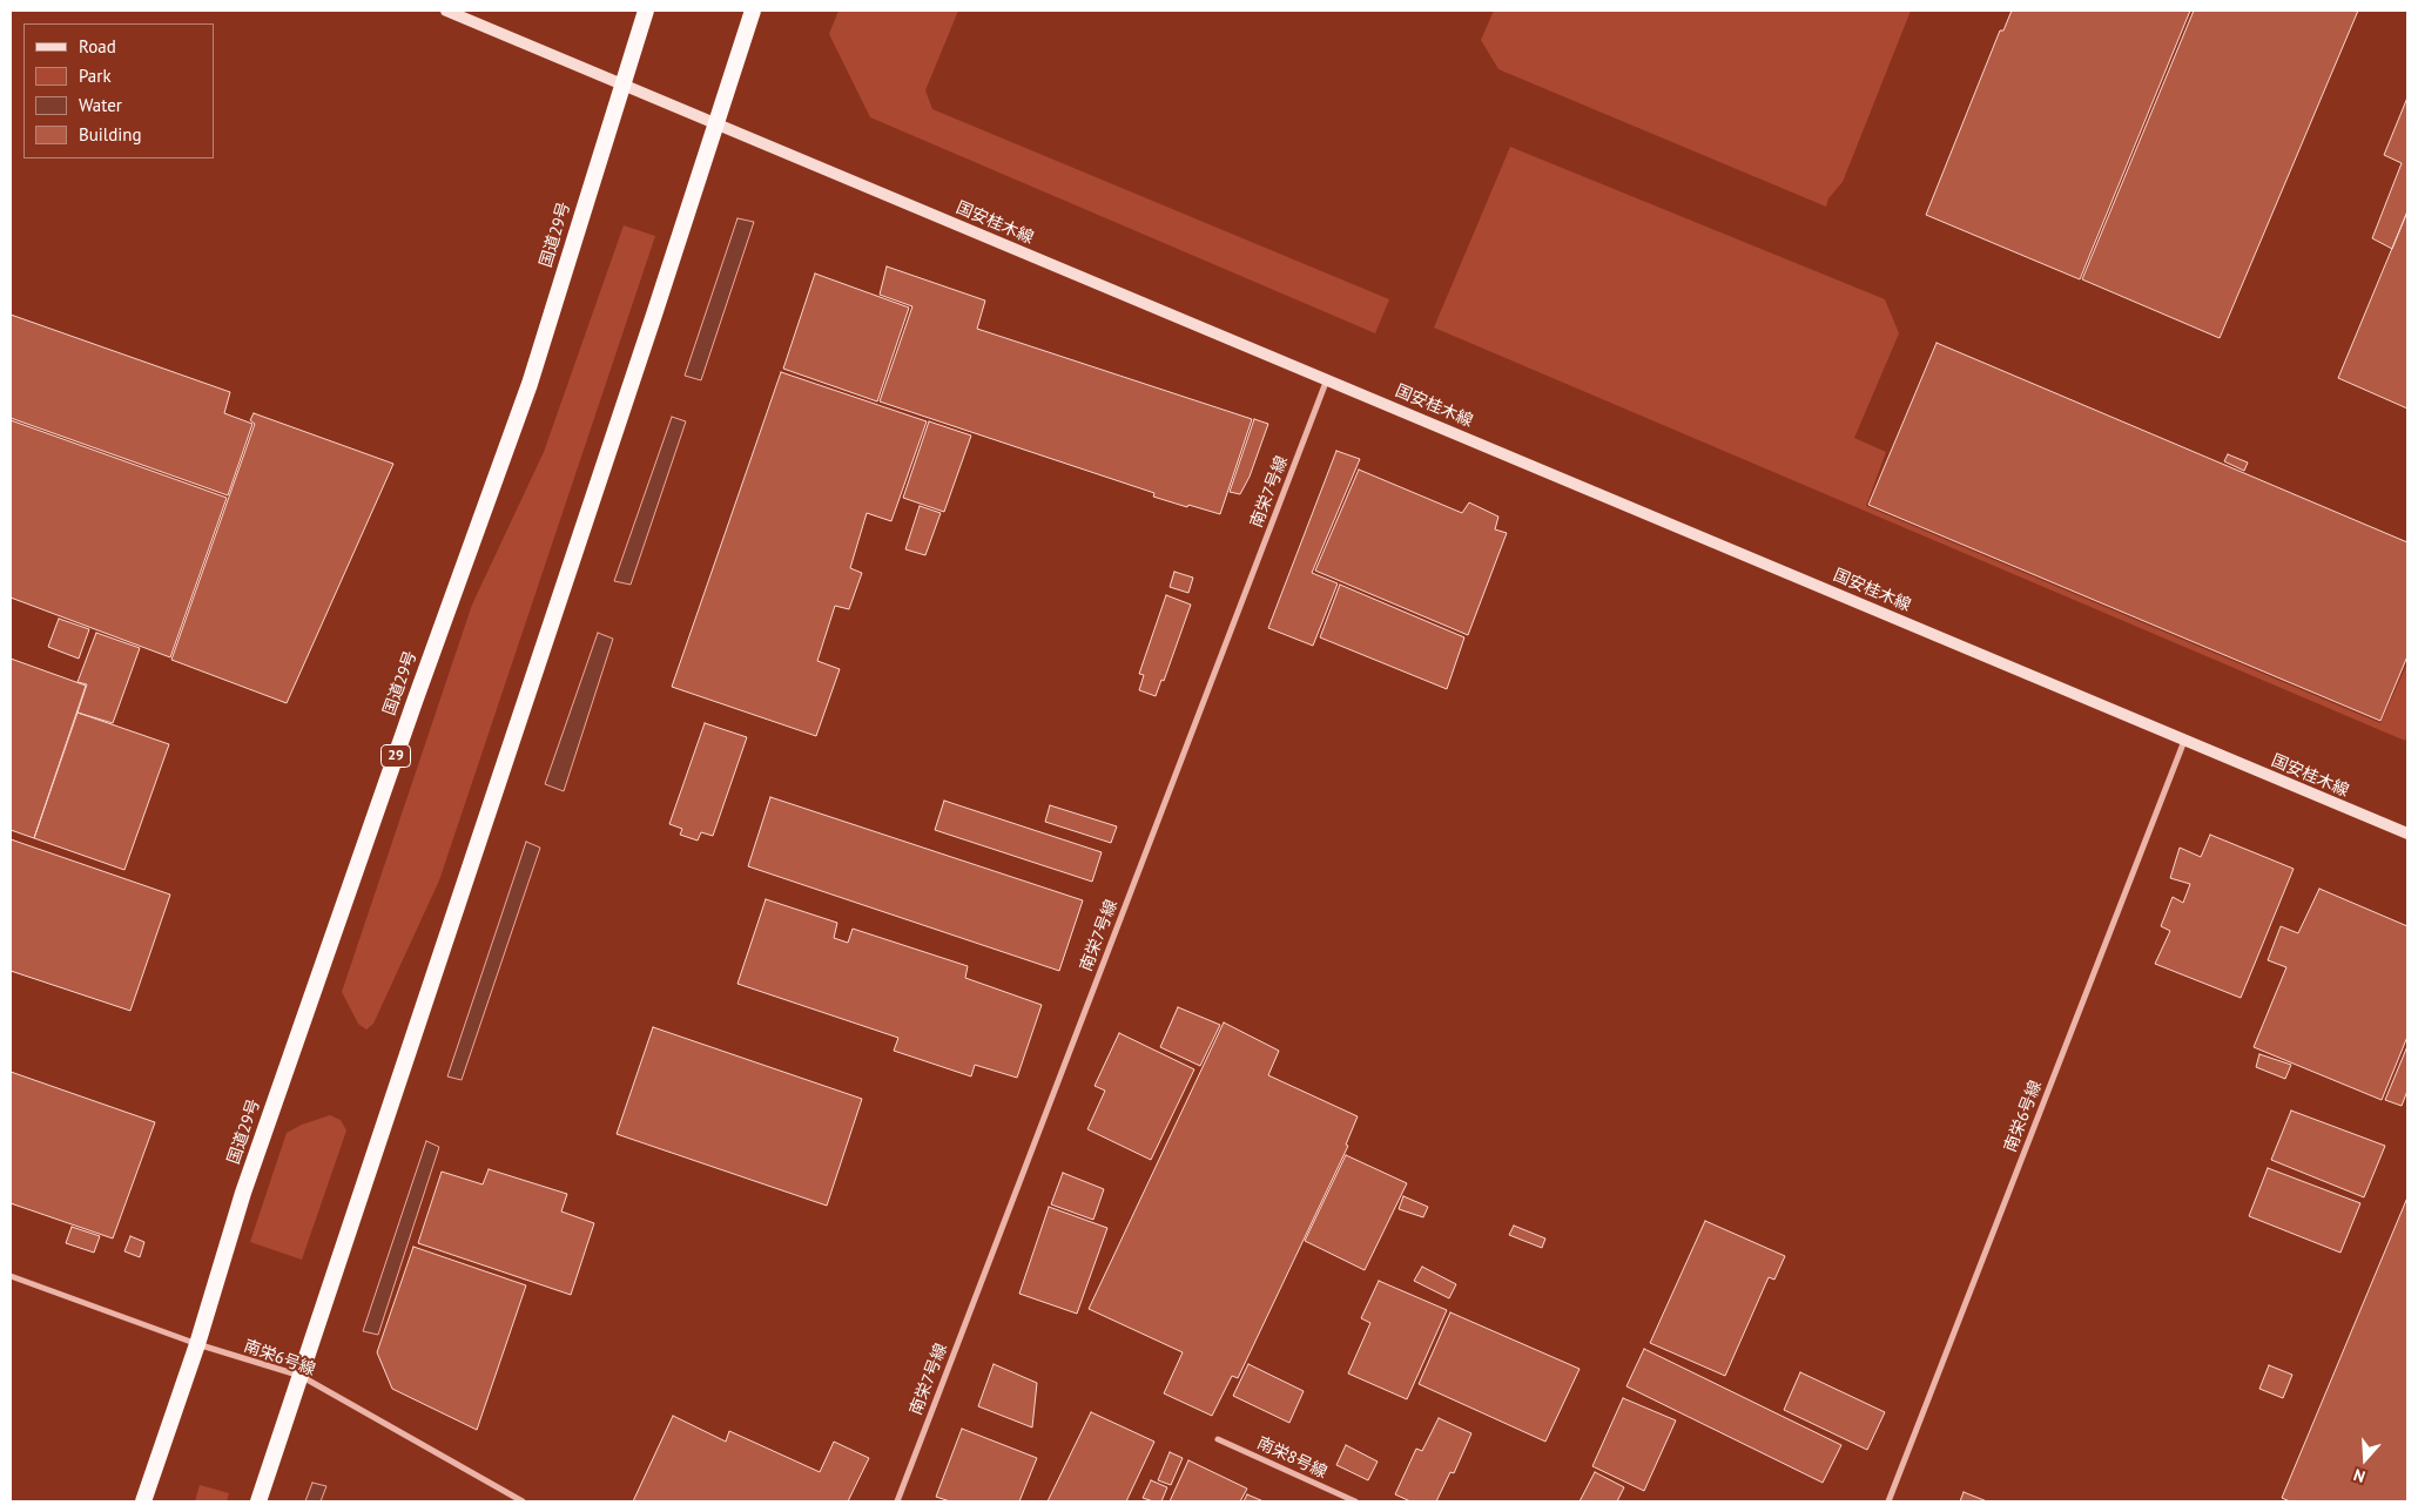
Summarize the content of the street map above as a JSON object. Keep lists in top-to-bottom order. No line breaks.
{"streets":{"highway":["国道29号","29"],"main road":["国安桂木線"],"street":["南栄7号線","南栄6号線","南栄8号線"]},"crossings":[["国安桂木線","国道29号"],["国安桂木線","南栄7号線"],["国安桂木線","南栄6号線"],["国道29号","南栄6号線"]],"legend":["Road","Park","Water","Building"],"north":"bottom"}
